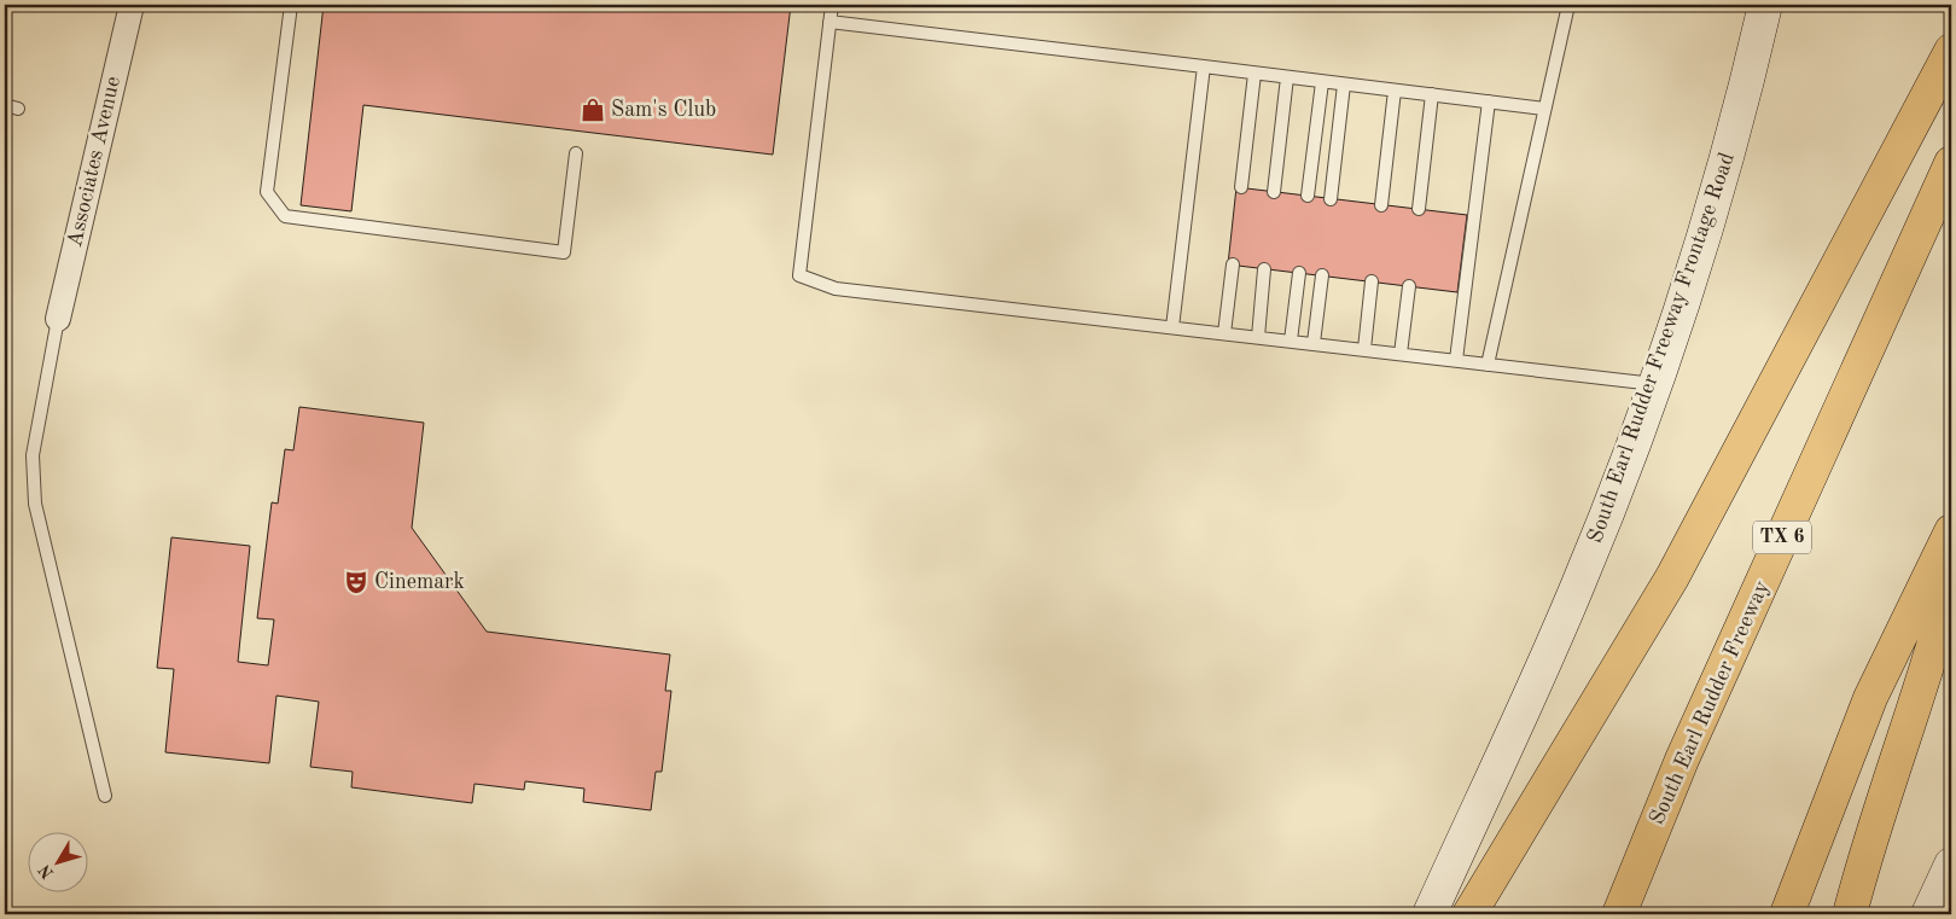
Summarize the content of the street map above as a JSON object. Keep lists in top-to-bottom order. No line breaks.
{"streets":{"highway":["TX 6","South Earl Rudder Freeway"],"main road":["South Earl Rudder Freeway Frontage Road"],"street":["Associates Avenue"]},"places":{"shop":["Sam's Club"],"theatre":["Cinemark"]},"north":"bottom left"}
